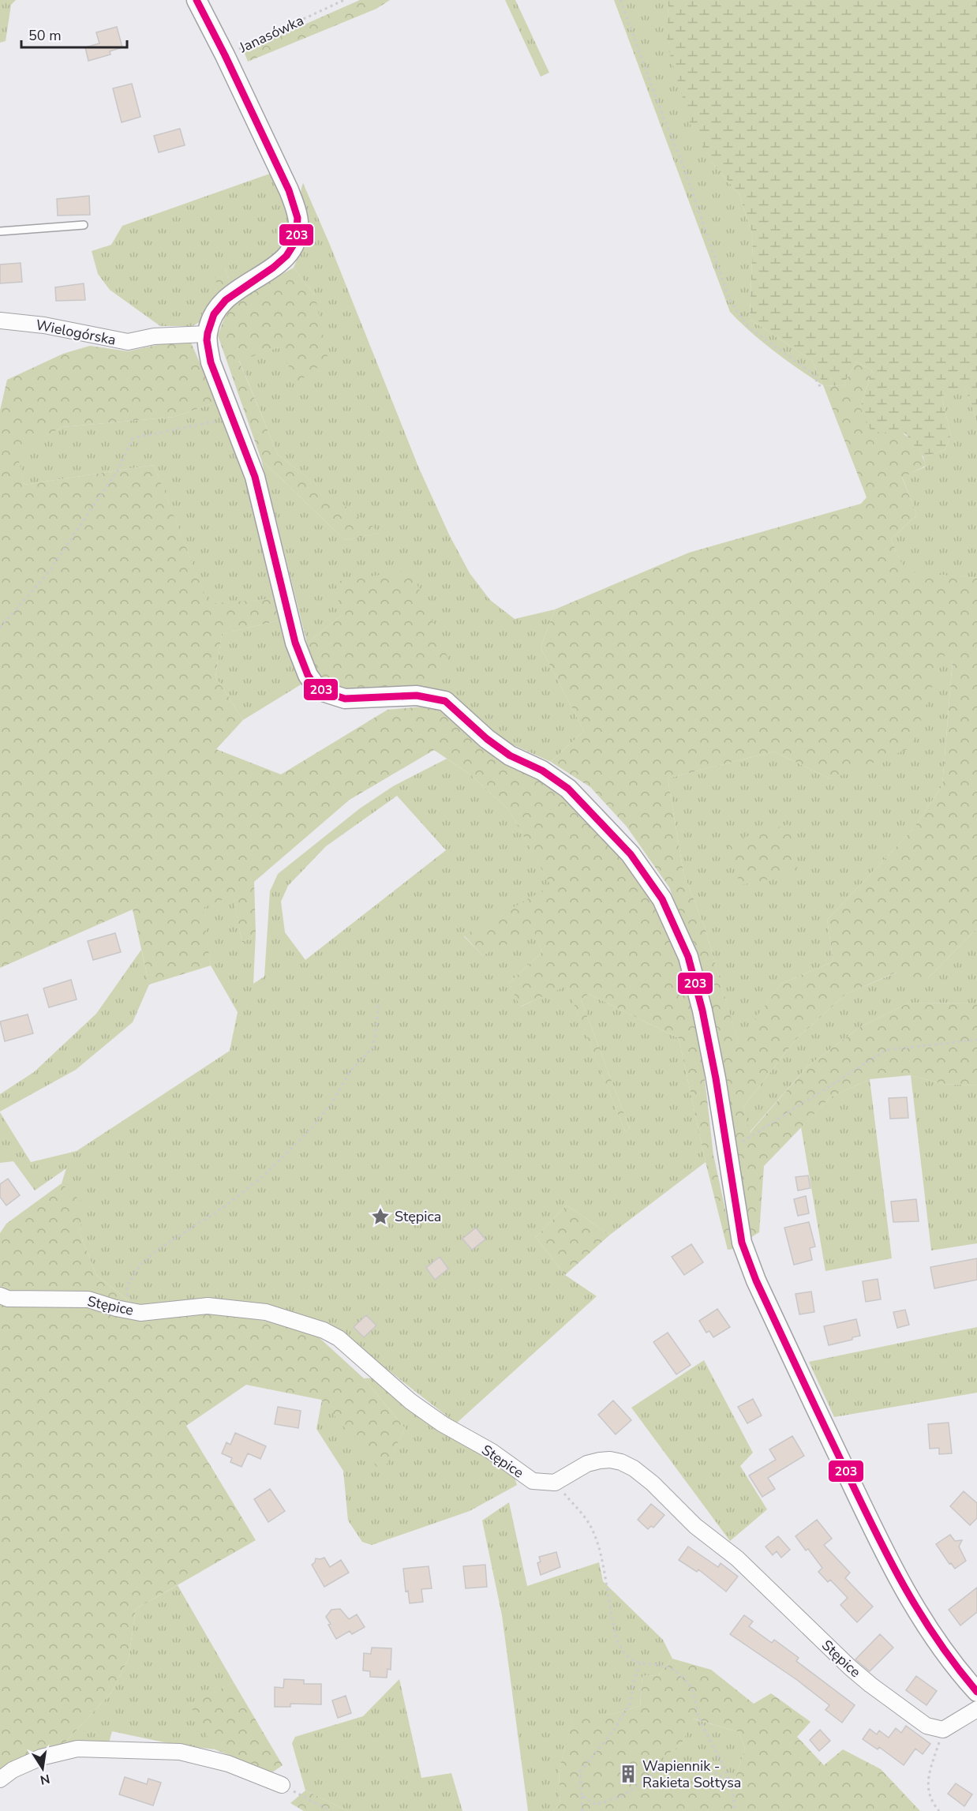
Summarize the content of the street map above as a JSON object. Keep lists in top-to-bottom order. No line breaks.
{"streets":{"street":["Wielogórska","Stępice"],"path":["Janasówka"]},"places":{"place":["Stępica"],"building":["Wapiennik - Rakieta Sołtysa"]},"lines":["transit line 203"],"scale_bar":"50 m","north":"bottom"}
